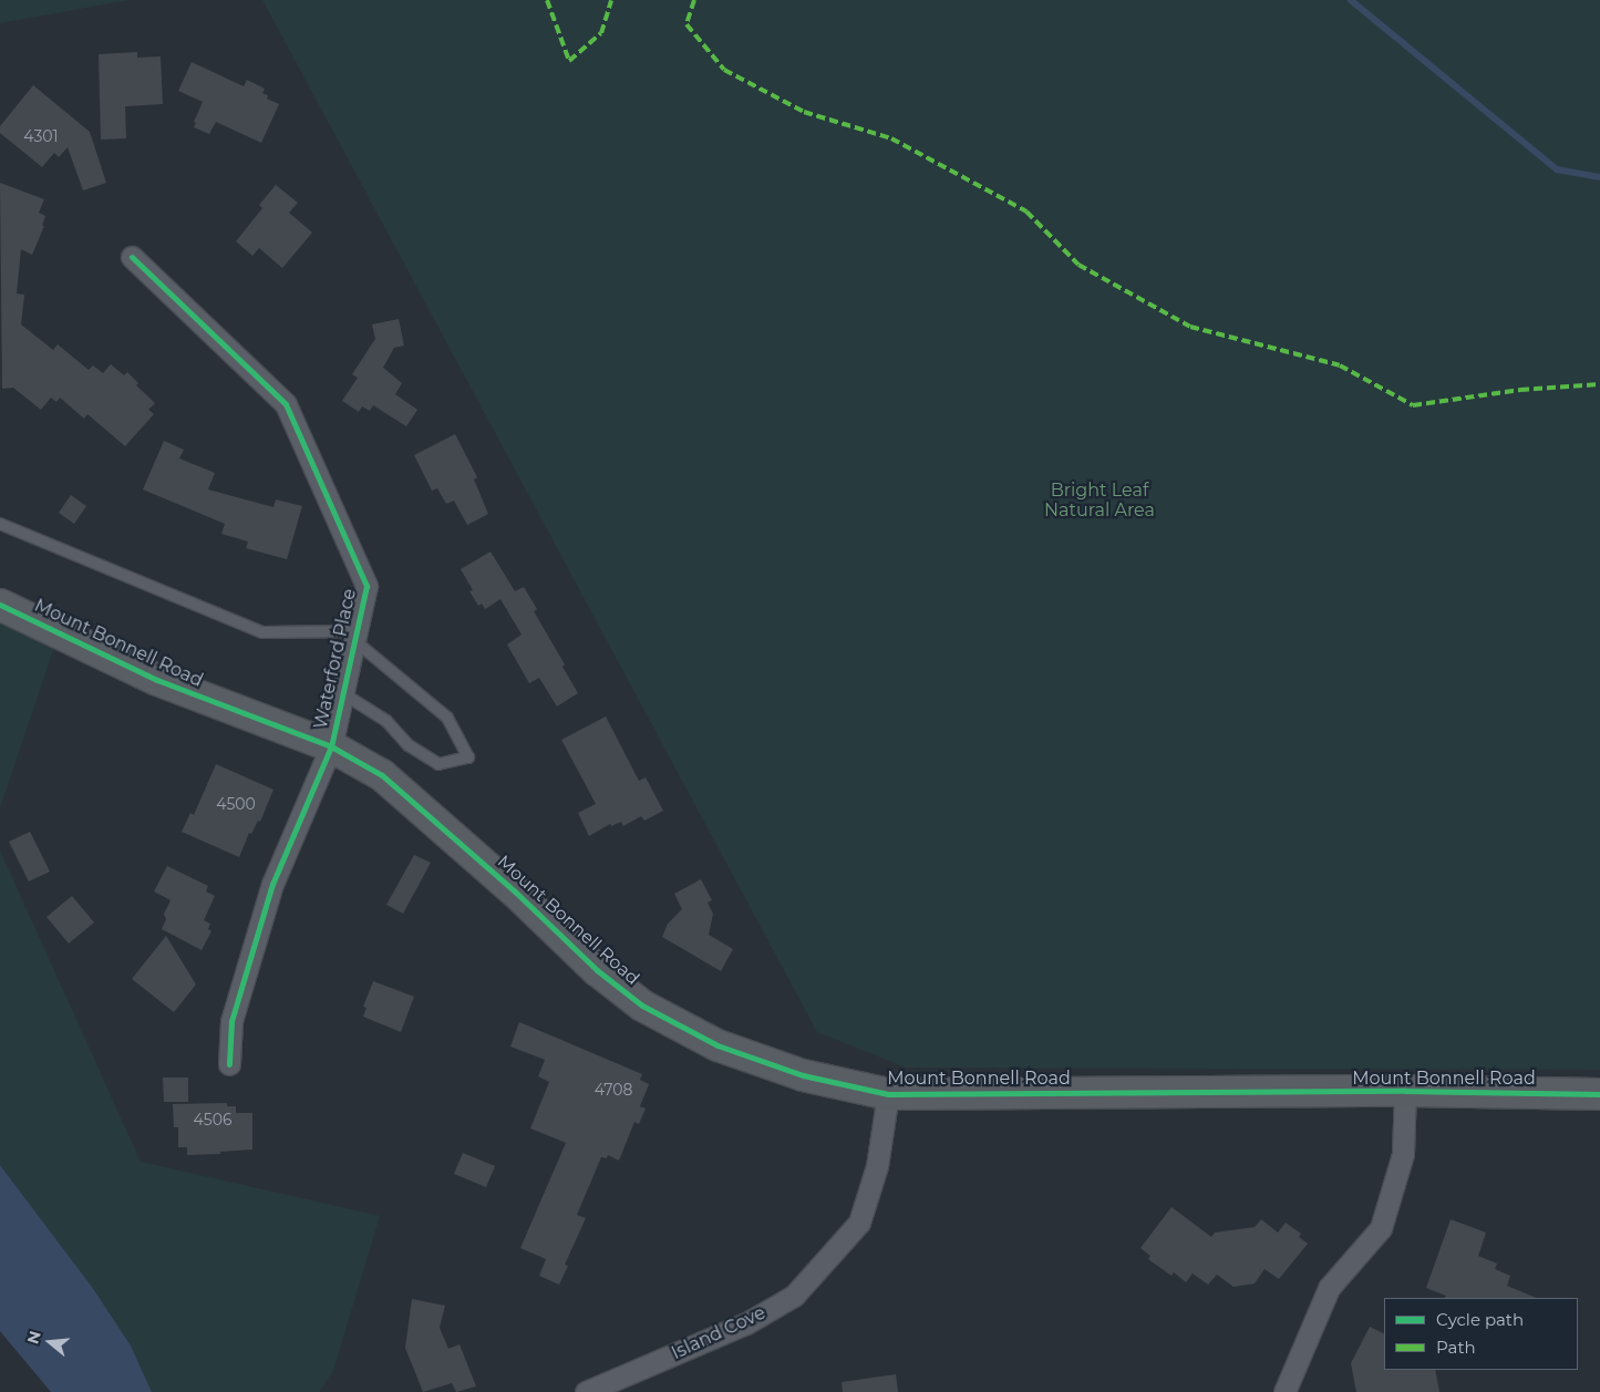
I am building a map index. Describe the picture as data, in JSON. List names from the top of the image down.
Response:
{
  "streets": {
    "street": ["Mount Bonnell Road", "Waterford Place", "Island Cove"]
  },
  "crossings": [
    ["Mount Bonnell Road", "Waterford Place"],
    ["Mount Bonnell Road", "Island Cove"]
  ],
  "parks": ["Bright Leaf Natural Area"],
  "house_numbers": [
    "4301",
    "4500",
    "4708",
    "4506"
  ],
  "legend": ["Cycle path", "Path"],
  "north": "left"
}
